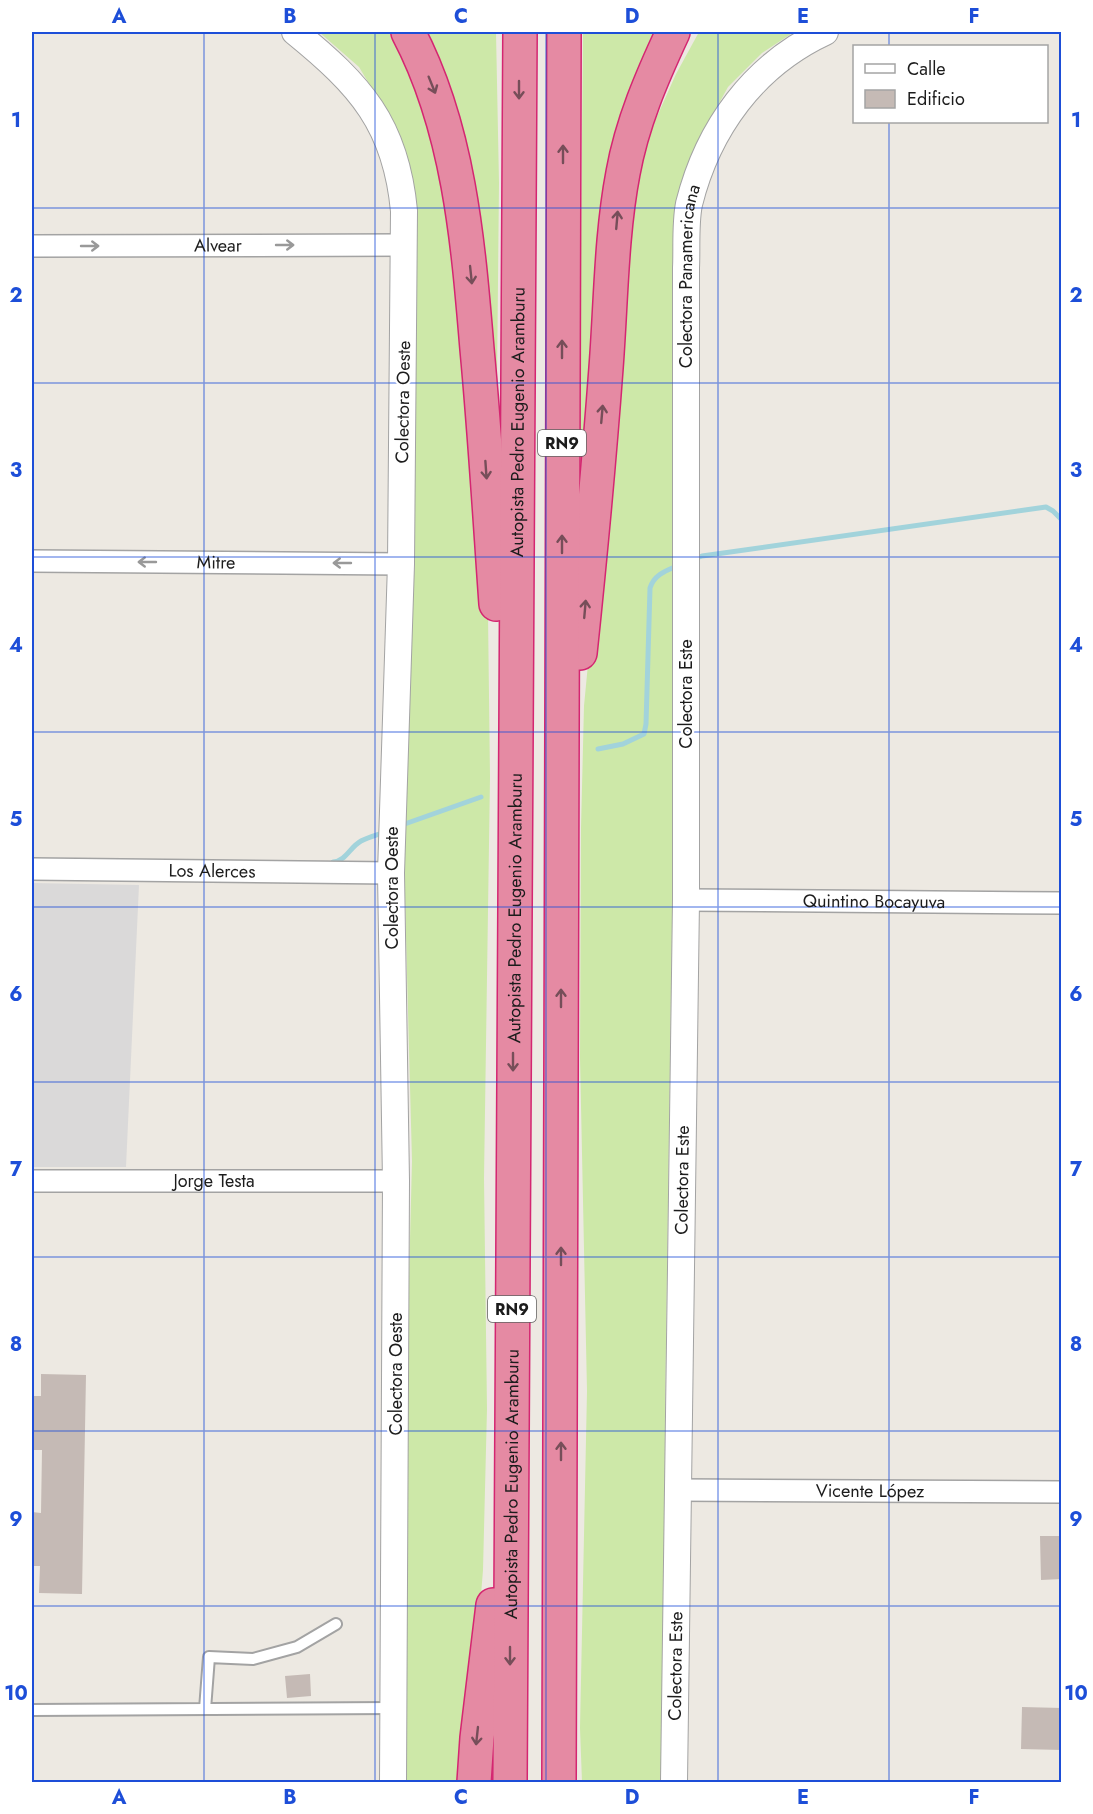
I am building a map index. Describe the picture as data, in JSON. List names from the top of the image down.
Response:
{
  "streets": {
    "highway": ["Autopista Pedro Eugenio Aramburu", "RN9"],
    "street": [
      "Alvear",
      "Colectora Panamericana",
      "Colectora Oeste",
      "Mitre",
      "Colectora Este",
      "Los Alerces",
      "Quintino Bocayuva",
      "Jorge Testa",
      "Vicente López"
    ]
  },
  "crossings": [
    ["Alvear", "Colectora Oeste"],
    ["Colectora Panamericana", "Colectora Este"],
    ["Colectora Oeste", "Mitre"],
    ["Colectora Oeste", "Los Alerces"],
    ["Colectora Oeste", "Jorge Testa"],
    ["Colectora Este", "Quintino Bocayuva"],
    ["Colectora Este", "Vicente López"]
  ],
  "one_way": ["Alvear", "Mitre"],
  "legend": ["Calle", "Edificio"],
  "grid": {
    "columns": [
      "A",
      "B",
      "C",
      "D",
      "E",
      "F"
    ],
    "rows": [
      "1",
      "2",
      "3",
      "4",
      "5",
      "6",
      "7",
      "8",
      "9",
      "10"
    ]
  }
}
